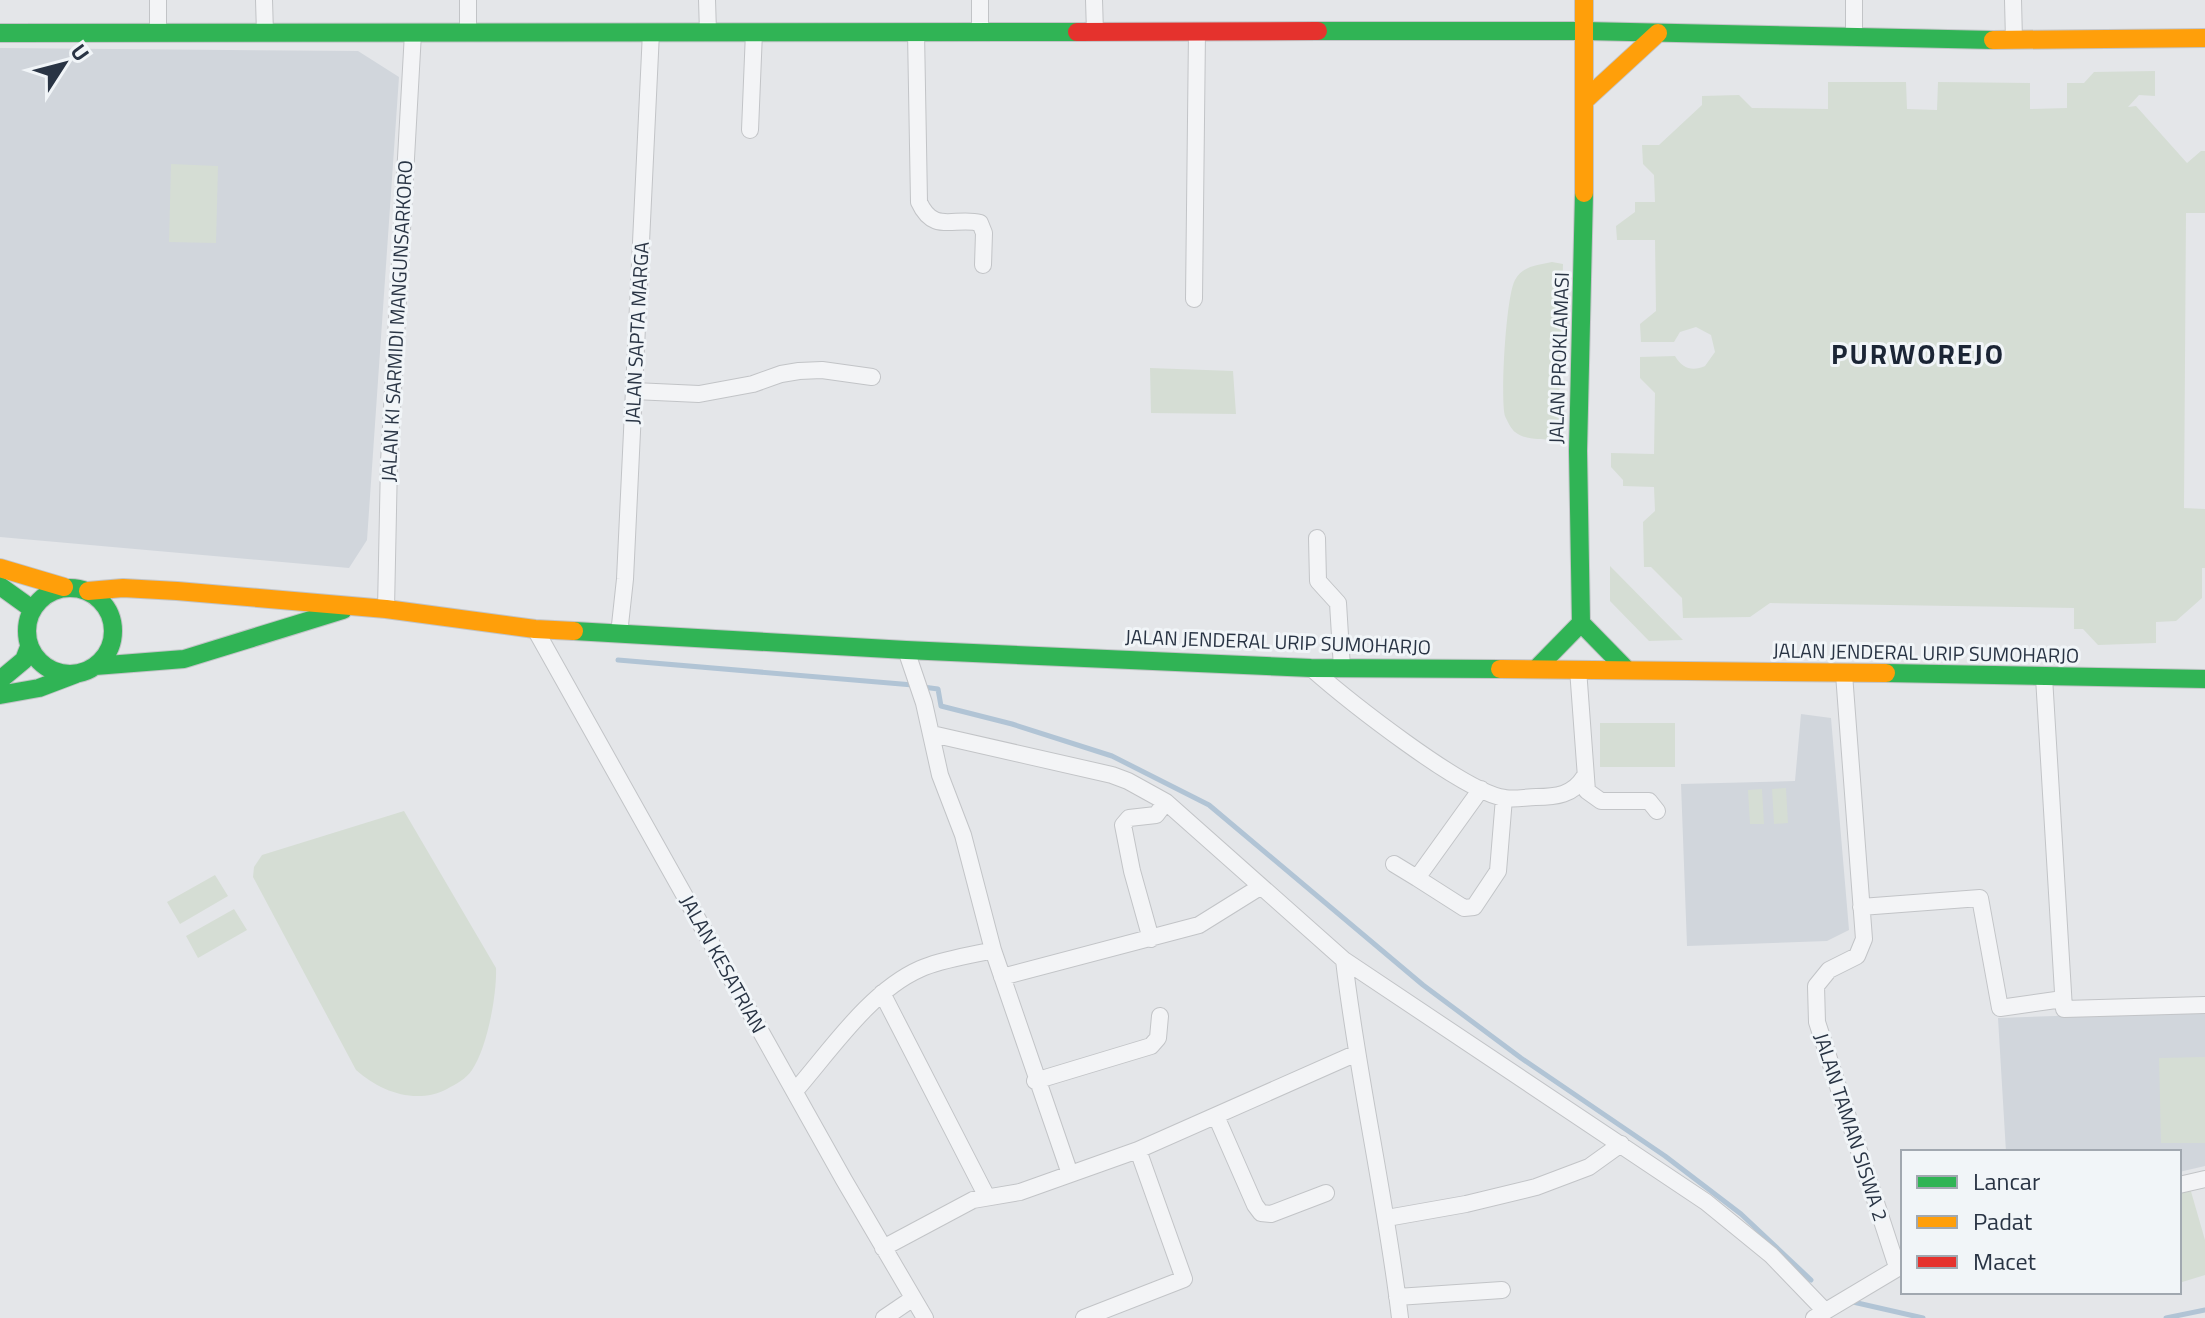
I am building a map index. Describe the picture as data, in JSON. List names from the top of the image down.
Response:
{
  "streets": {
    "main road": ["JALAN PROKLAMASI", "JALAN JENDERAL URIP SUMOHARJO"],
    "street": [
      "JALAN KI SARMIDI MANGUNSARKORO",
      "JALAN SAPTA MARGA",
      "JALAN KESATRIAN",
      "JALAN TAMAN SISWA 2"
    ]
  },
  "crossings": [
    ["JALAN KI SARMIDI MANGUNSARKORO", "JALAN JENDERAL URIP SUMOHARJO"],
    ["JALAN SAPTA MARGA", "JALAN JENDERAL URIP SUMOHARJO"],
    ["JALAN JENDERAL URIP SUMOHARJO", "JALAN KESATRIAN"],
    ["JALAN JENDERAL URIP SUMOHARJO", "JALAN TAMAN SISWA 2"]
  ],
  "districts": ["PURWOREJO"],
  "legend": ["Lancar", "Padat", "Macet"],
  "north": "top right"
}
